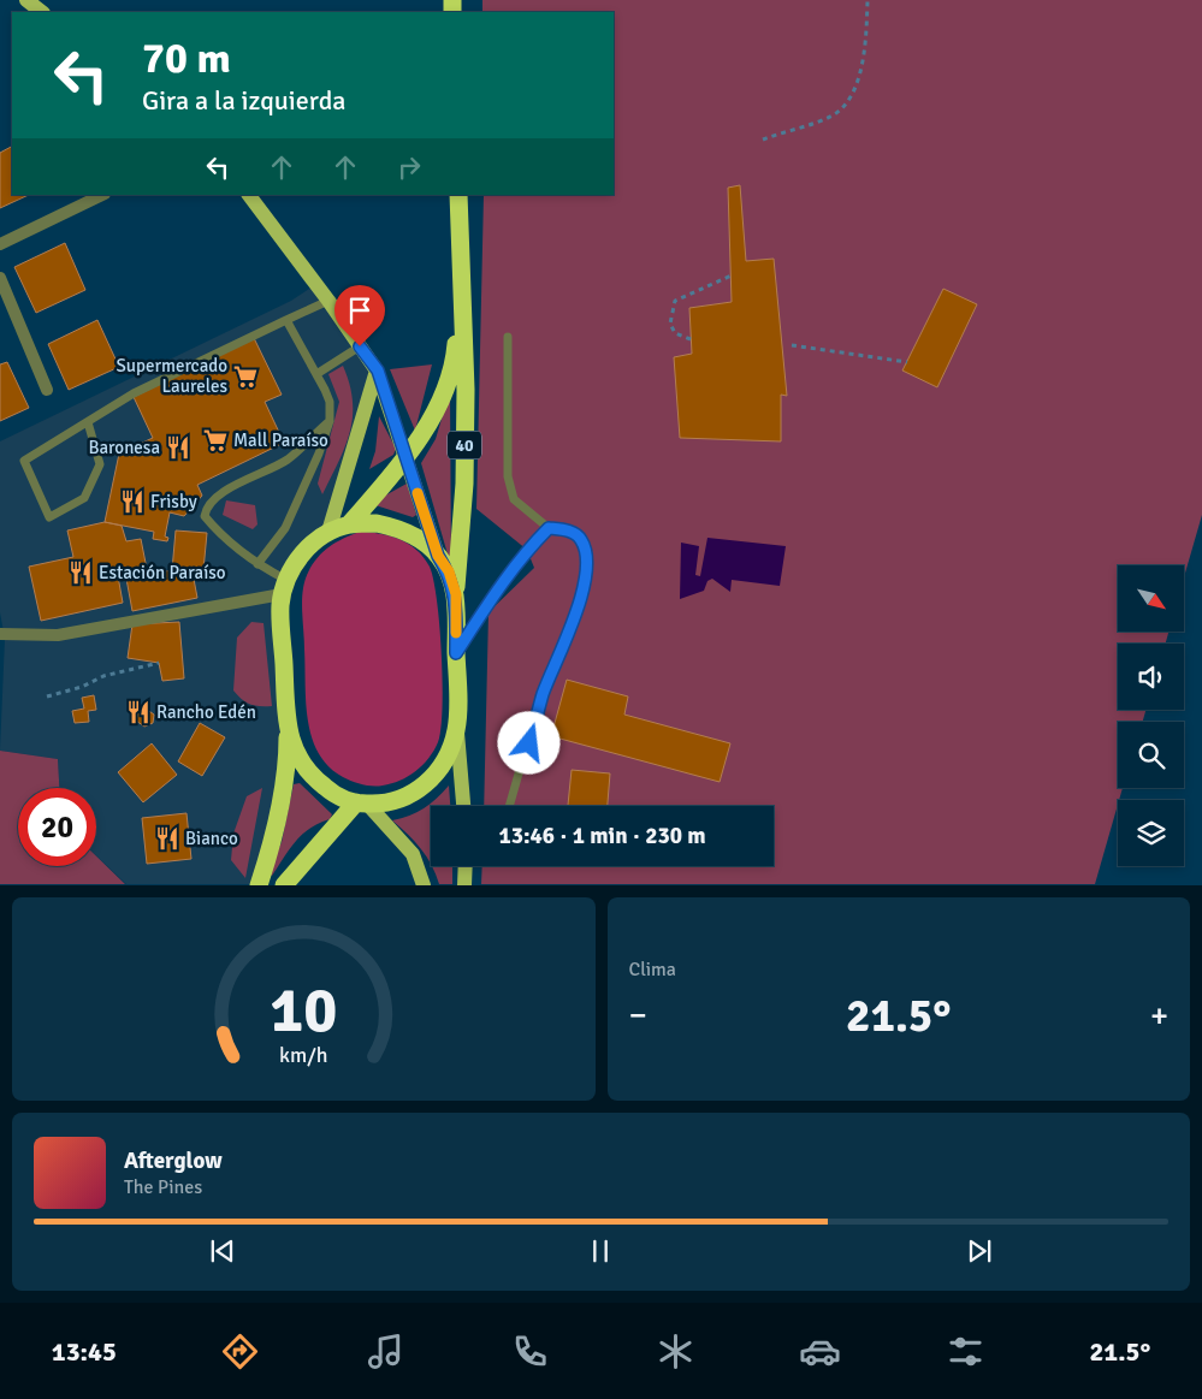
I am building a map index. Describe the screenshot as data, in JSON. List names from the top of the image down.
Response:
{
  "streets": {
    "highway": ["40"]
  },
  "places": {
    "supermarket": ["Supermercado Laureles", "Mall Paraíso"],
    "restaurant": [
      "Baronesa",
      "Frisby",
      "Estación Paraíso",
      "Rancho Edén",
      "Bianco"
    ]
  },
  "north": "bottom right",
  "page": {
    "turn": ["70 m", "Gira a la izquierda"],
    "limit": "20",
    "trip": "13:46 · 1 min · 230 m",
    "tile": "Clima",
    "heat": ["−", "21.5°", "+"],
    "song": ["Afterglow", "The Pines"],
    "tabs": ["13:45", "21.5°"],
    "gauge": ["10", "km/h"]
  }
}
